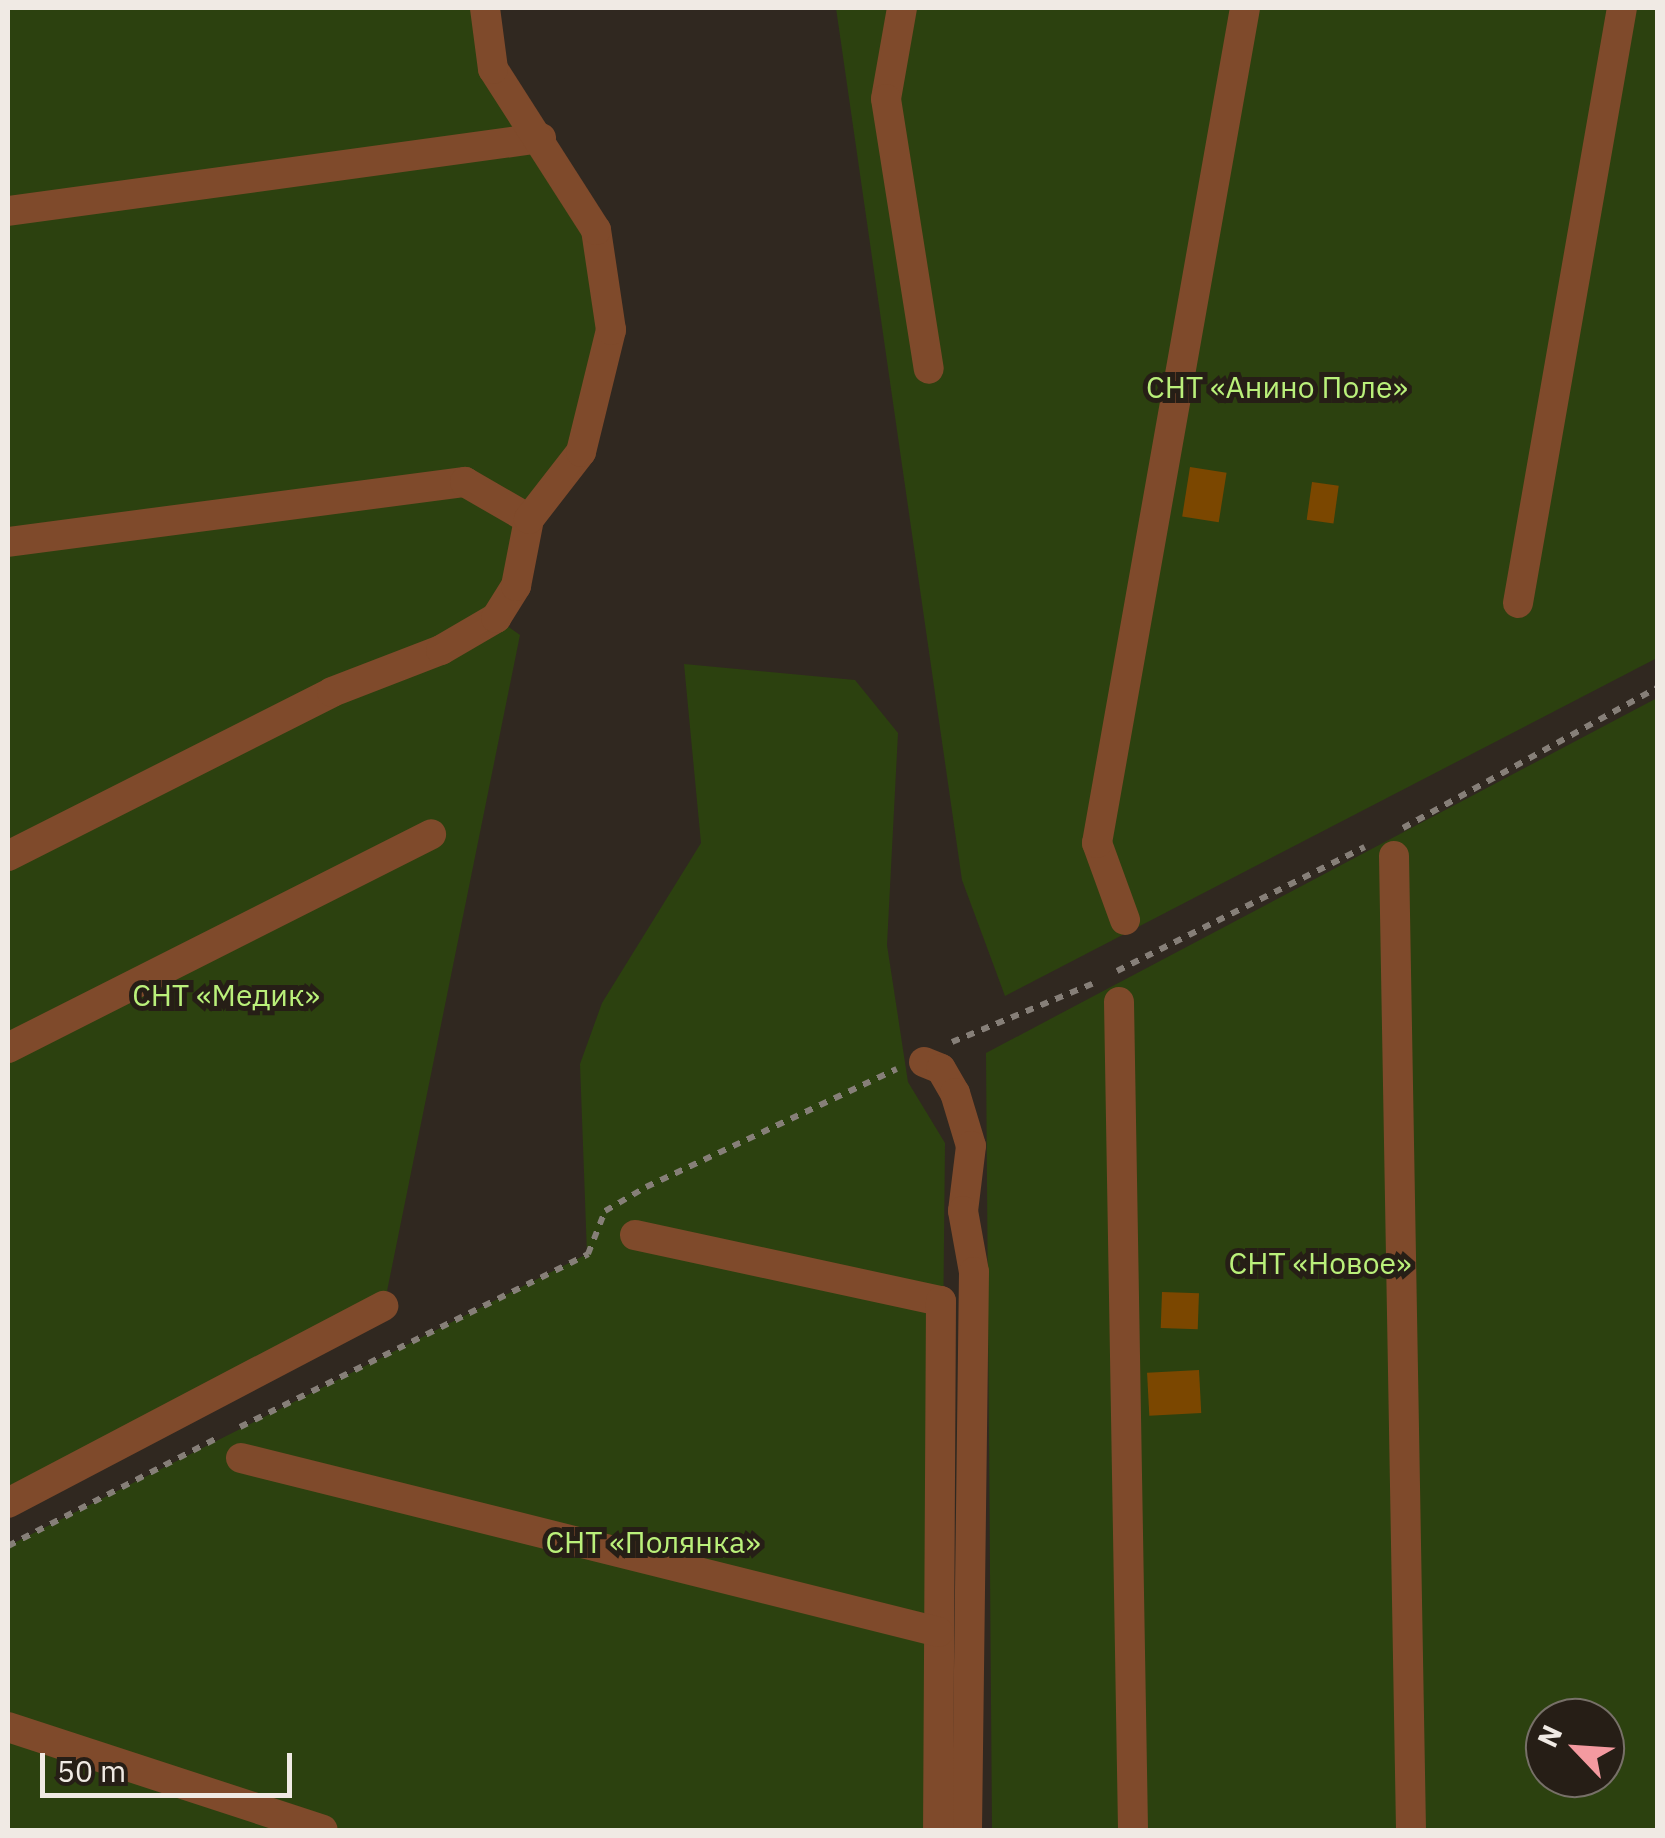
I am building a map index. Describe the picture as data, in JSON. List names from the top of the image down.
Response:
{
  "parks": [
    "СНТ «Анино Поле»",
    "СНТ «Медик»",
    "СНТ «Новое»",
    "СНТ «Полянка»"
  ],
  "scale_bar": "50 m",
  "north": "top left"
}
